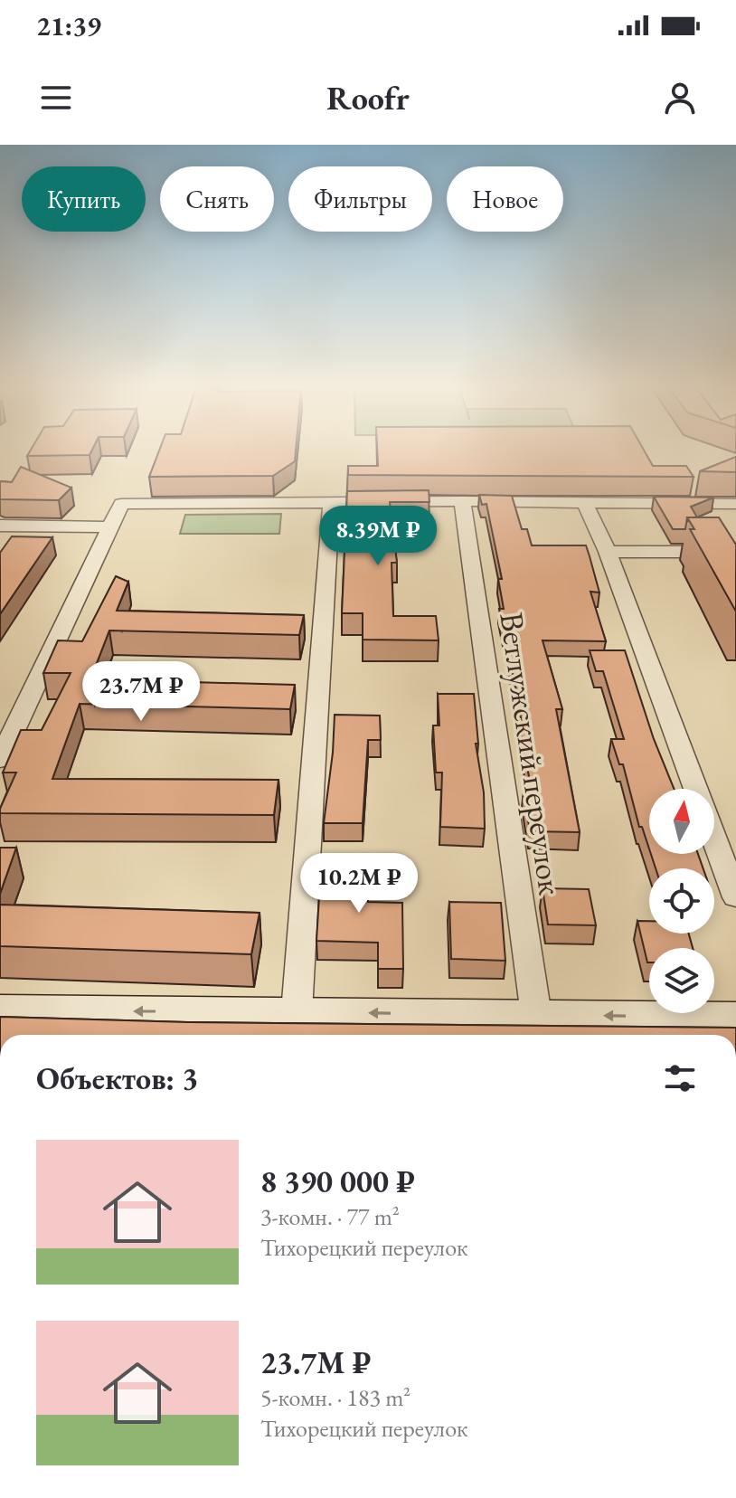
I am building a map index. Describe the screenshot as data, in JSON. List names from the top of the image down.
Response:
{
  "streets": {
    "street": ["Ветлужский переулок"]
  },
  "north": "top",
  "page": {
    "status": "21:39",
    "header": "Roofr",
    "chip": [
      "Купить",
      "Снять",
      "Фильтры",
      "Новое"
    ],
    "price": ["8.39M ₽", "23.7M ₽", "10.2M ₽"],
    "heading": "Объектов: 3",
    "list": [
      {
        "name": "8 390 000 ₽",
        "note": "3-комн. · 77 m² · Тихорецкий переулок"
      },
      {
        "name": "23.7M ₽",
        "note": "5-комн. · 183 m² · Тихорецкий переулок"
      }
    ]
  }
}
